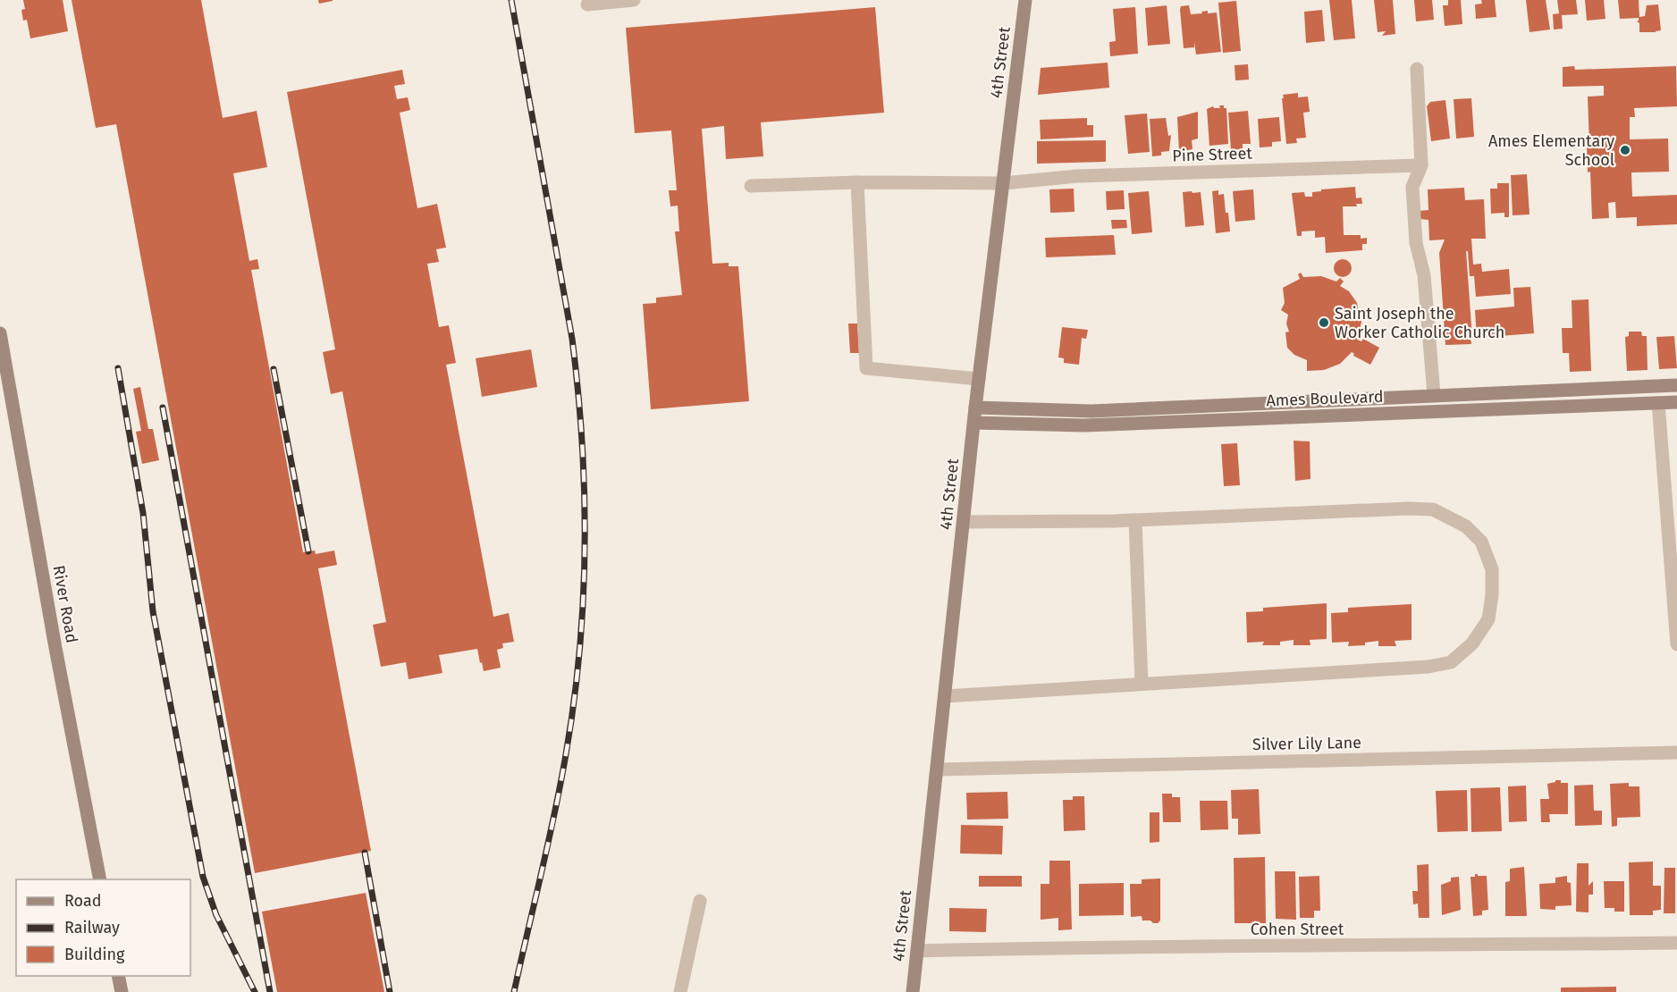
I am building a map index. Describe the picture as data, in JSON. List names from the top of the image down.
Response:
{
  "streets": {
    "main road": ["4th Street", "Ames Boulevard", "River Road"],
    "street": ["Pine Street", "Silver Lily Lane", "Cohen Street"]
  },
  "crossings": [
    ["4th Street", "Pine Street"],
    ["4th Street", "Ames Boulevard"],
    ["4th Street", "Silver Lily Lane"],
    ["4th Street", "Cohen Street"]
  ],
  "places": ["Ames Elementary School", "Saint Joseph the Worker Catholic Church"],
  "legend": ["Road", "Railway", "Building"]
}
